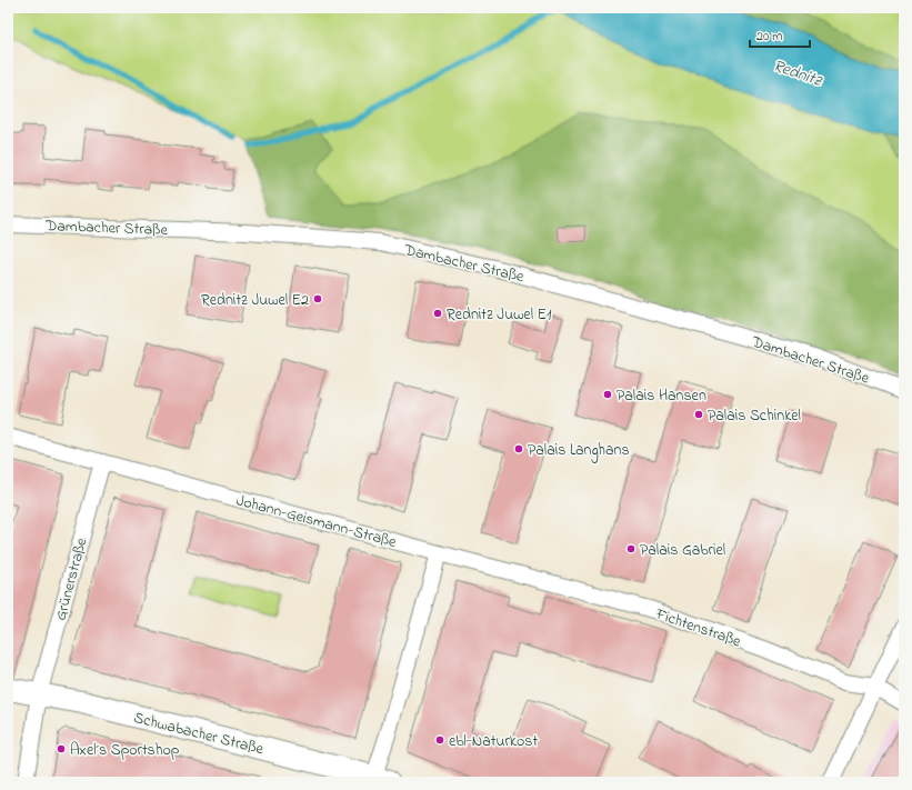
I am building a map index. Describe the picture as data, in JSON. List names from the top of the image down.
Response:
{
  "streets": {
    "main road": ["Schwabacher Straße"],
    "street": [
      "Dambacher Straße",
      "Johann-Geismann-Straße",
      "Grünerstraße",
      "Fichtenstraße"
    ]
  },
  "crossings": [
    ["Johann-Geismann-Straße", "Grünerstraße"],
    ["Johann-Geismann-Straße", "Fichtenstraße"],
    ["Grünerstraße", "Schwabacher Straße"]
  ],
  "water": ["Rednitz"],
  "places": [
    "Rednitz Juwel E2",
    "Rednitz Juwel E1",
    "Palais Hansen",
    "Palais Schinkel",
    "Palais Langhans",
    "Palais Gabriel",
    "ebl-Naturkost",
    "Axel´s Sportshop"
  ],
  "scale_bar": "20 m"
}
